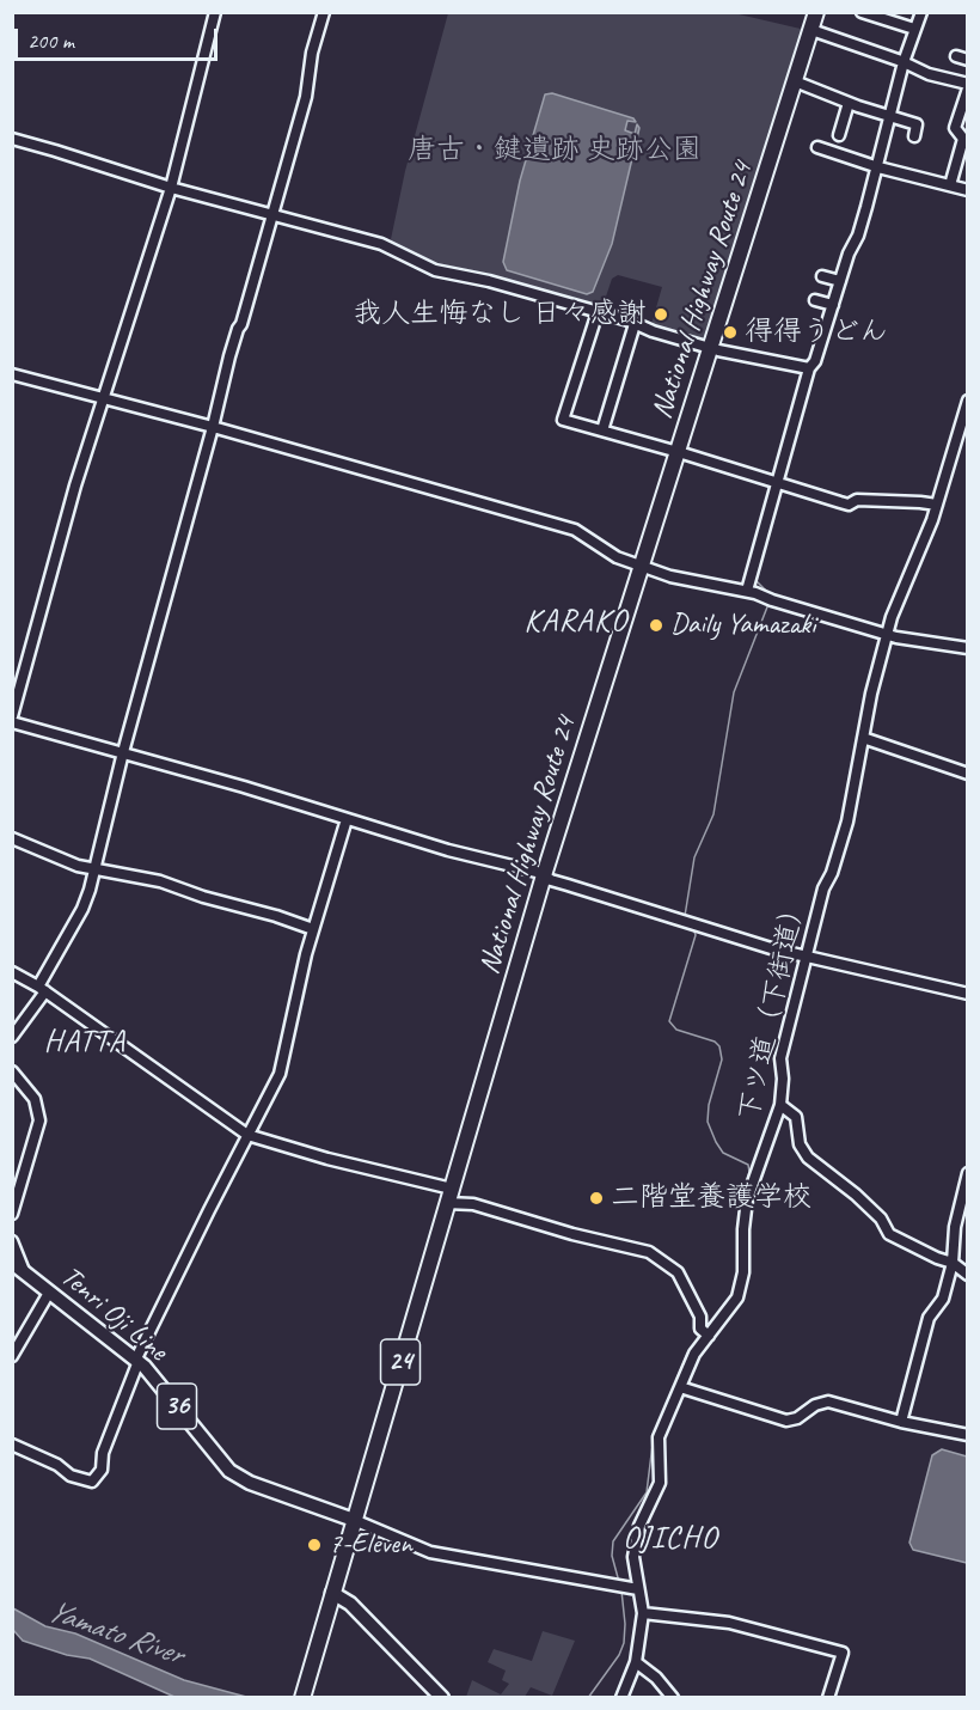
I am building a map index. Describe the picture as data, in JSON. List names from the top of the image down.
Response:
{
  "streets": {
    "highway": ["National Highway Route 24", "24"],
    "main road": ["Tenri Oji Line", "36"],
    "street": ["下ツ道（下街道）"]
  },
  "crossings": [
    ["National Highway Route 24", "Tenri Oji Line"]
  ],
  "districts": ["KARAKO", "HATTA", "OJICHO"],
  "water": ["Yamato River"],
  "parks": ["唐古・鍵遺跡 史跡公園"],
  "places": [
    "我人生悔なし 日々感謝",
    "得得うどん",
    "Daily Yamazaki",
    "二階堂養護学校",
    "7-Eleven"
  ],
  "scale_bar": "200 m"
}
